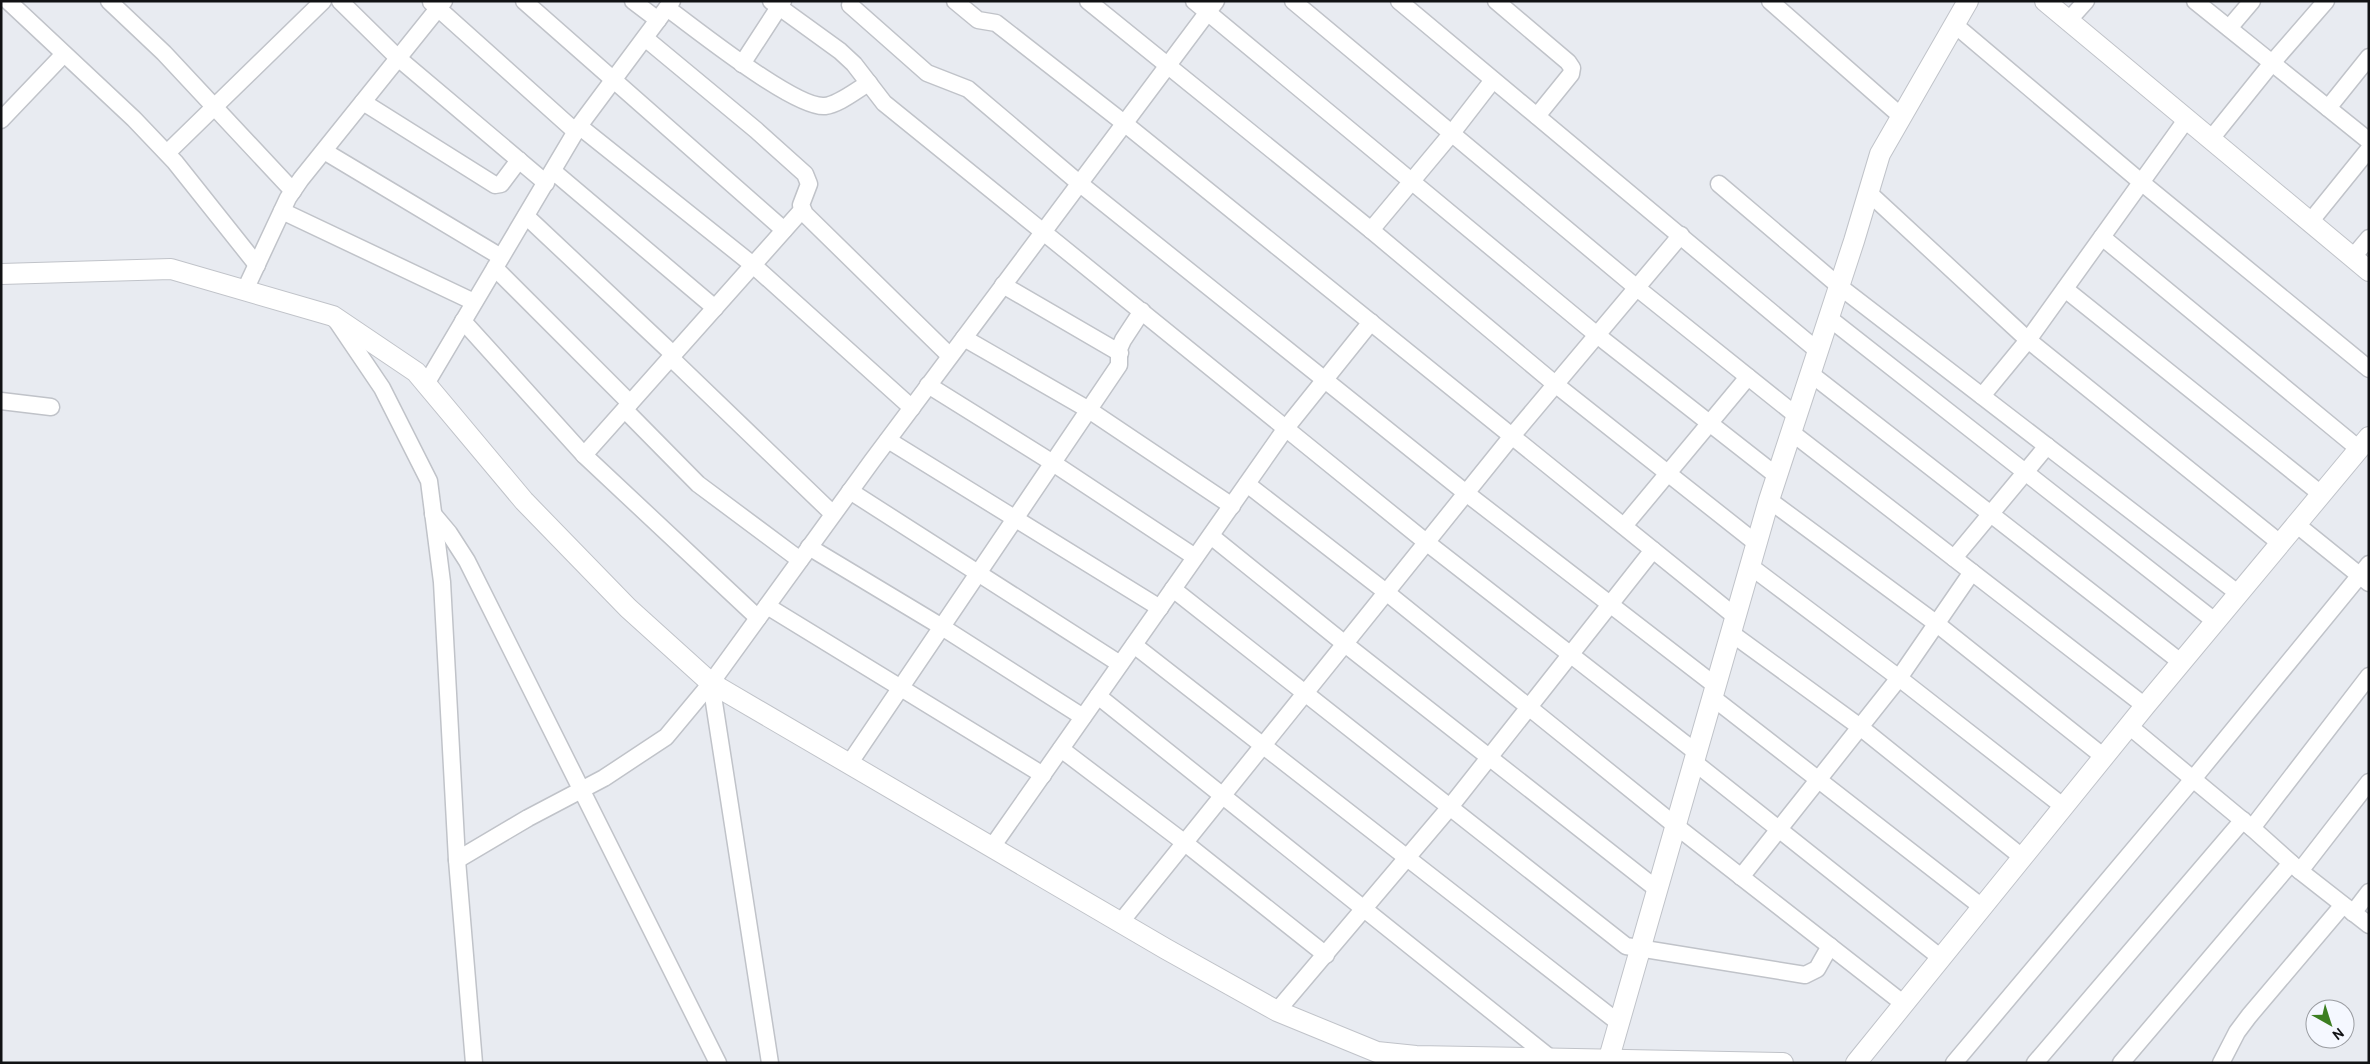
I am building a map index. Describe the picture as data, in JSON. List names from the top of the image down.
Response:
{
  "north": "bottom right"
}
